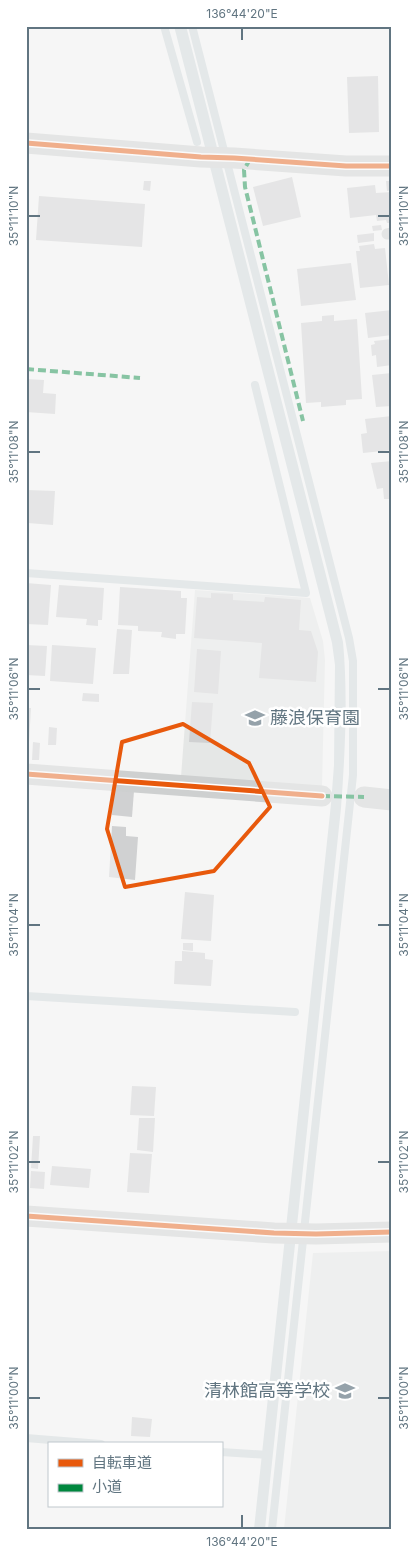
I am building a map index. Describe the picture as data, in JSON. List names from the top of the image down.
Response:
{
  "places": {
    "school or university": ["藤浪保育園", "清林館高等学校"]
  },
  "legend": ["自転車道", "小道"],
  "coordinates": [
    "136°44'20\"E",
    "35°11'10\"N",
    "35°11'08\"N",
    "35°11'06\"N",
    "35°11'04\"N",
    "35°11'02\"N",
    "35°11'00\"N"
  ]
}
